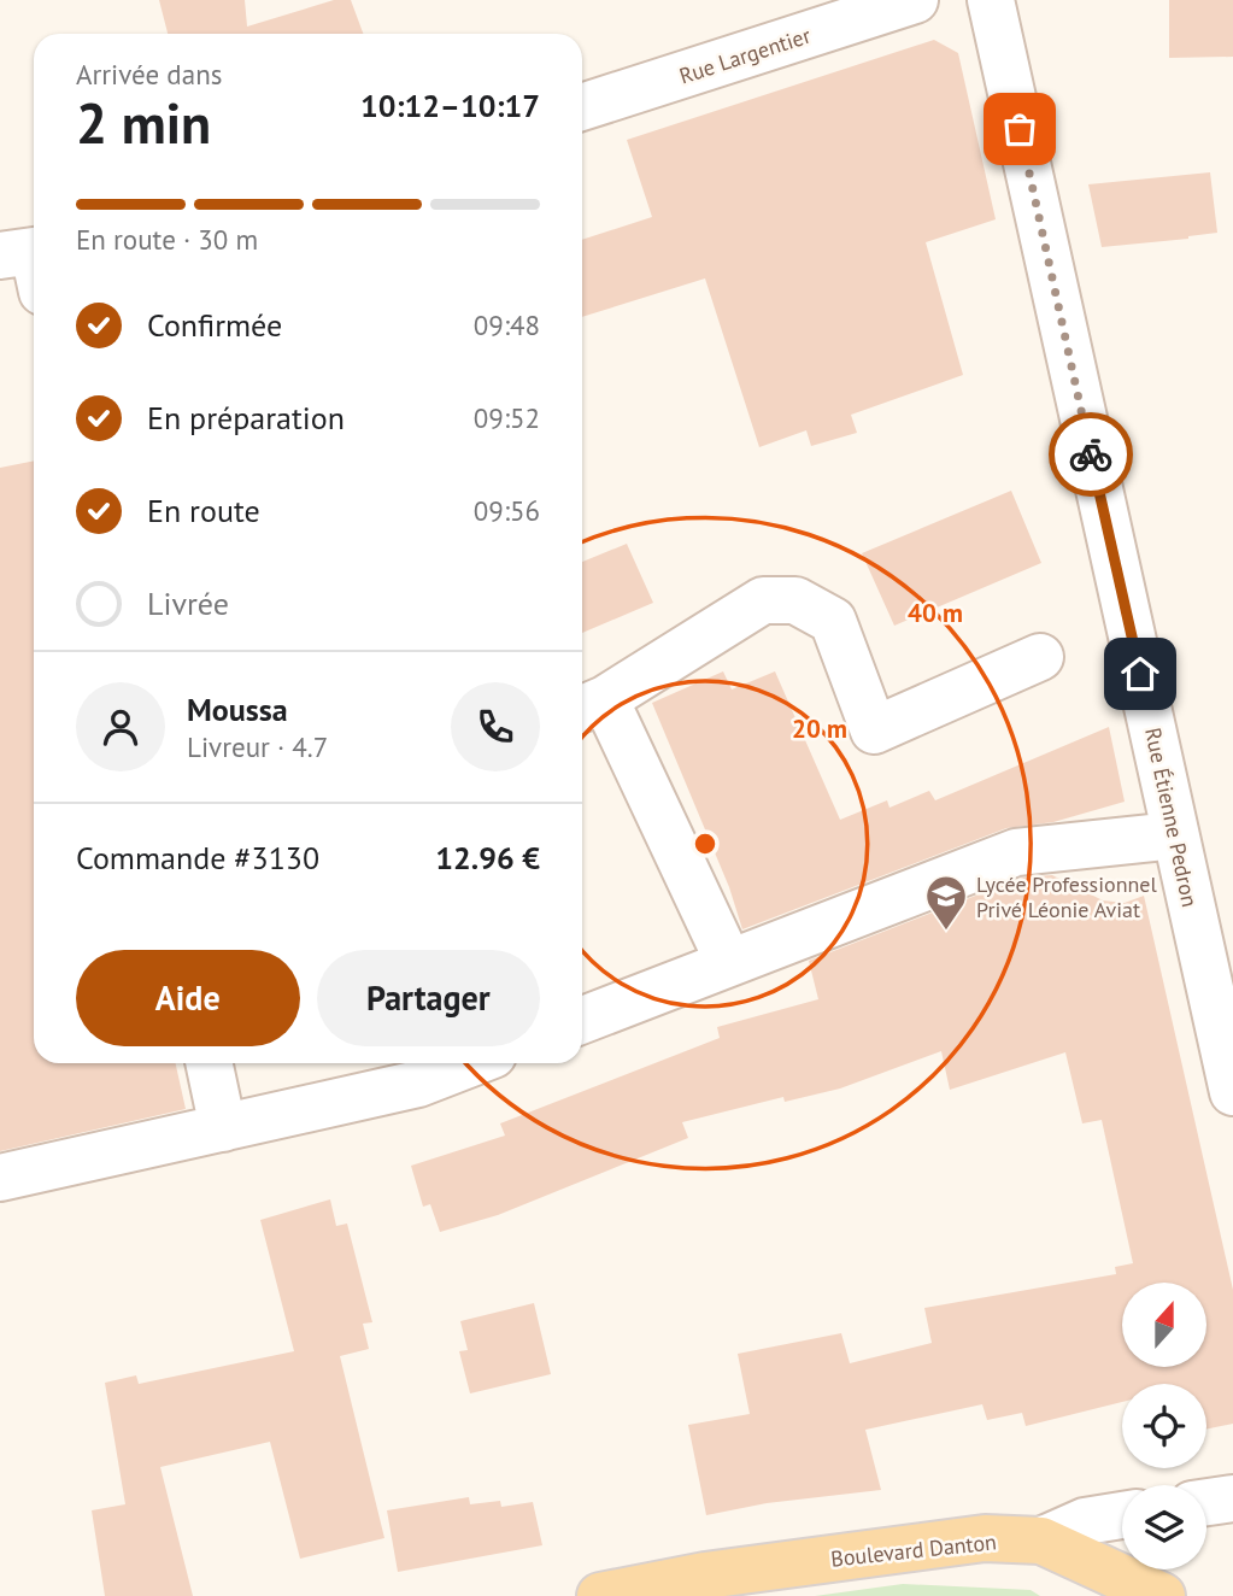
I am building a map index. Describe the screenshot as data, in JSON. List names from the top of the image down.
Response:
{
  "streets": {
    "main road": ["Boulevard Danton"],
    "street": ["Rue Largentier", "Rue Étienne Pedron"]
  },
  "places": {
    "school or university": ["Lycée Professionnel Privé Léonie Aviat"]
  },
  "north": "top",
  "page": {
    "heading": ["2 min", "Arrivée dans", "10:12–10:17"],
    "panel": [
      "Moussa",
      "Livreur · 4.7",
      "Commande #3130",
      "12.96 €"
    ],
    "bar": "En route · 30 m",
    "list": [
      ["Confirmée", "09:48"],
      ["En préparation", "09:52"],
      ["En route", "09:56"],
      "Livrée"
    ],
    "buttons": ["Aide", "Partager"]
  },
  "rings": ["40 m", "20 m"]
}
